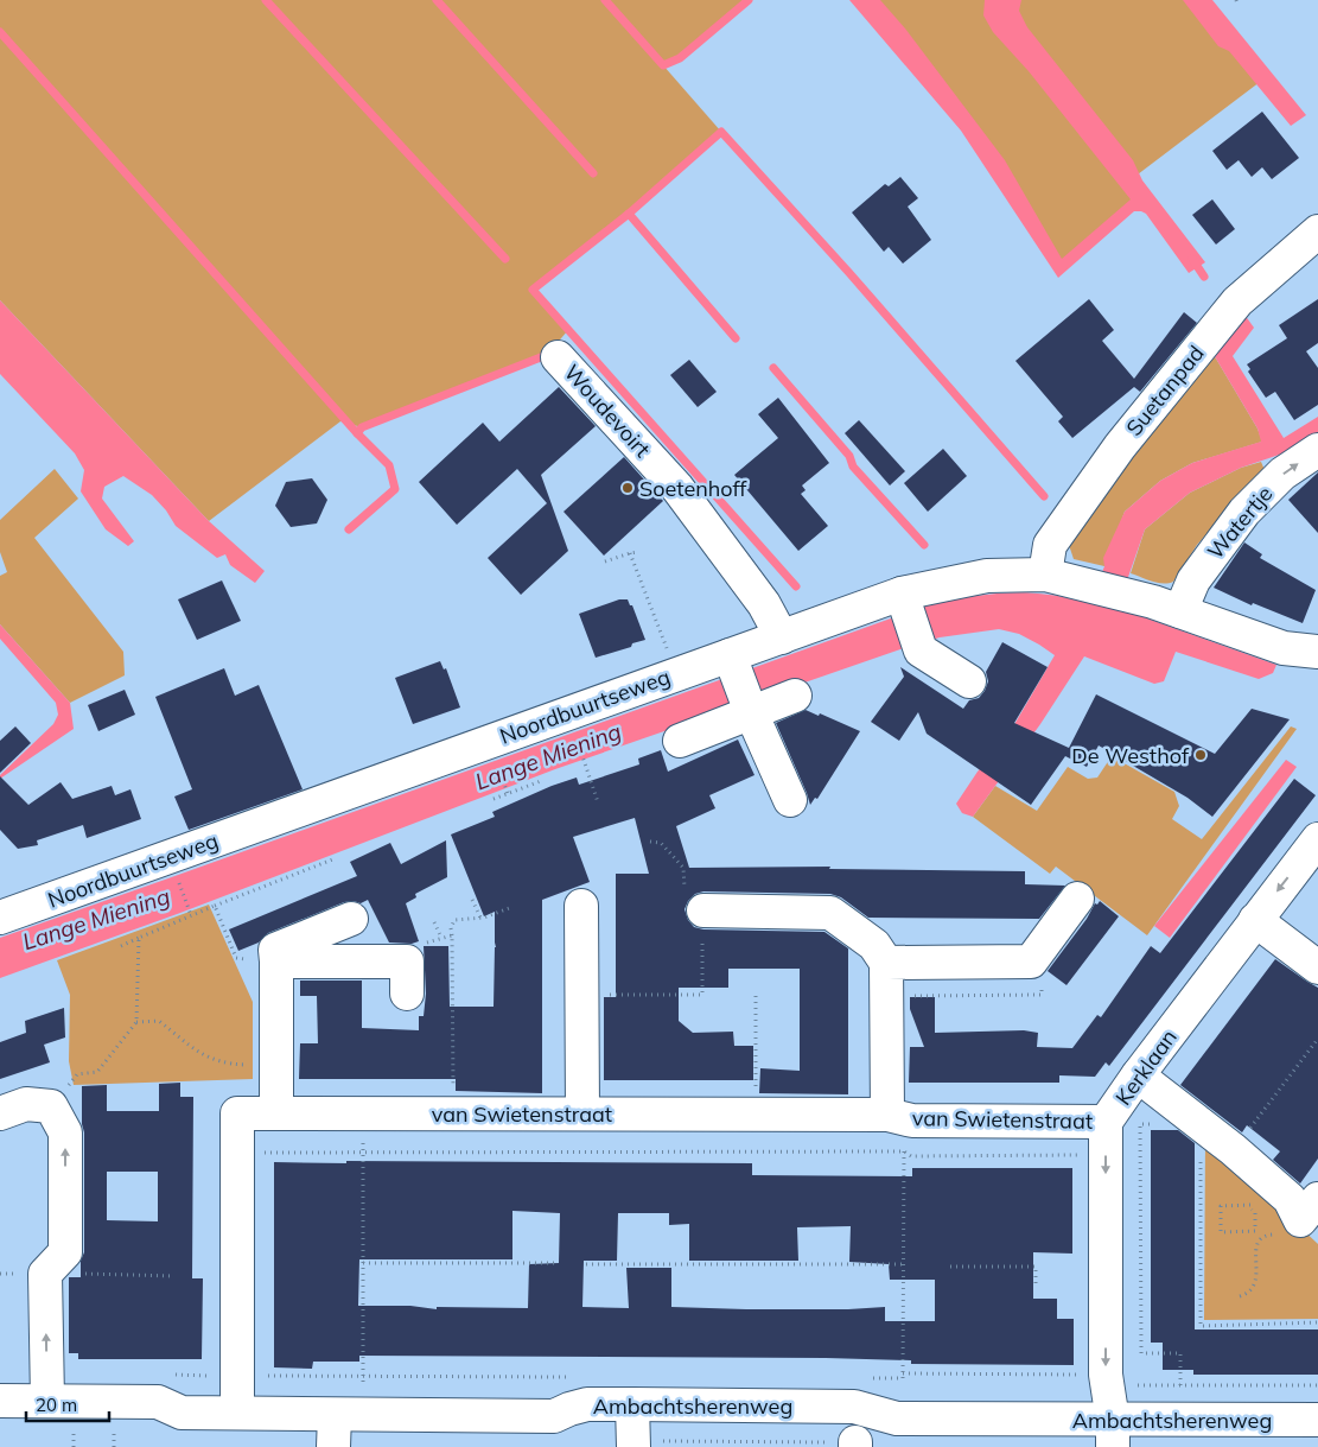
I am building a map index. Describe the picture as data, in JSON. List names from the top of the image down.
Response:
{
  "streets": {
    "street": [
      "Suetanpad",
      "Woudevoirt",
      "Watertje",
      "Noordbuurtseweg",
      "Kerklaan",
      "van Swietenstraat",
      "Ambachtsherenweg"
    ]
  },
  "crossings": [
    ["Suetanpad", "Noordbuurtseweg"],
    ["Woudevoirt", "Noordbuurtseweg"],
    ["Watertje", "Noordbuurtseweg"],
    ["Kerklaan", "van Swietenstraat"],
    ["Kerklaan", "Ambachtsherenweg"],
    ["van Swietenstraat", "Ambachtsherenweg"]
  ],
  "one_way": ["Watertje", "Kerklaan"],
  "water": ["Lange Miening"],
  "places": ["Soetenhoff", "De Westhof"],
  "scale_bar": "20 m"
}
